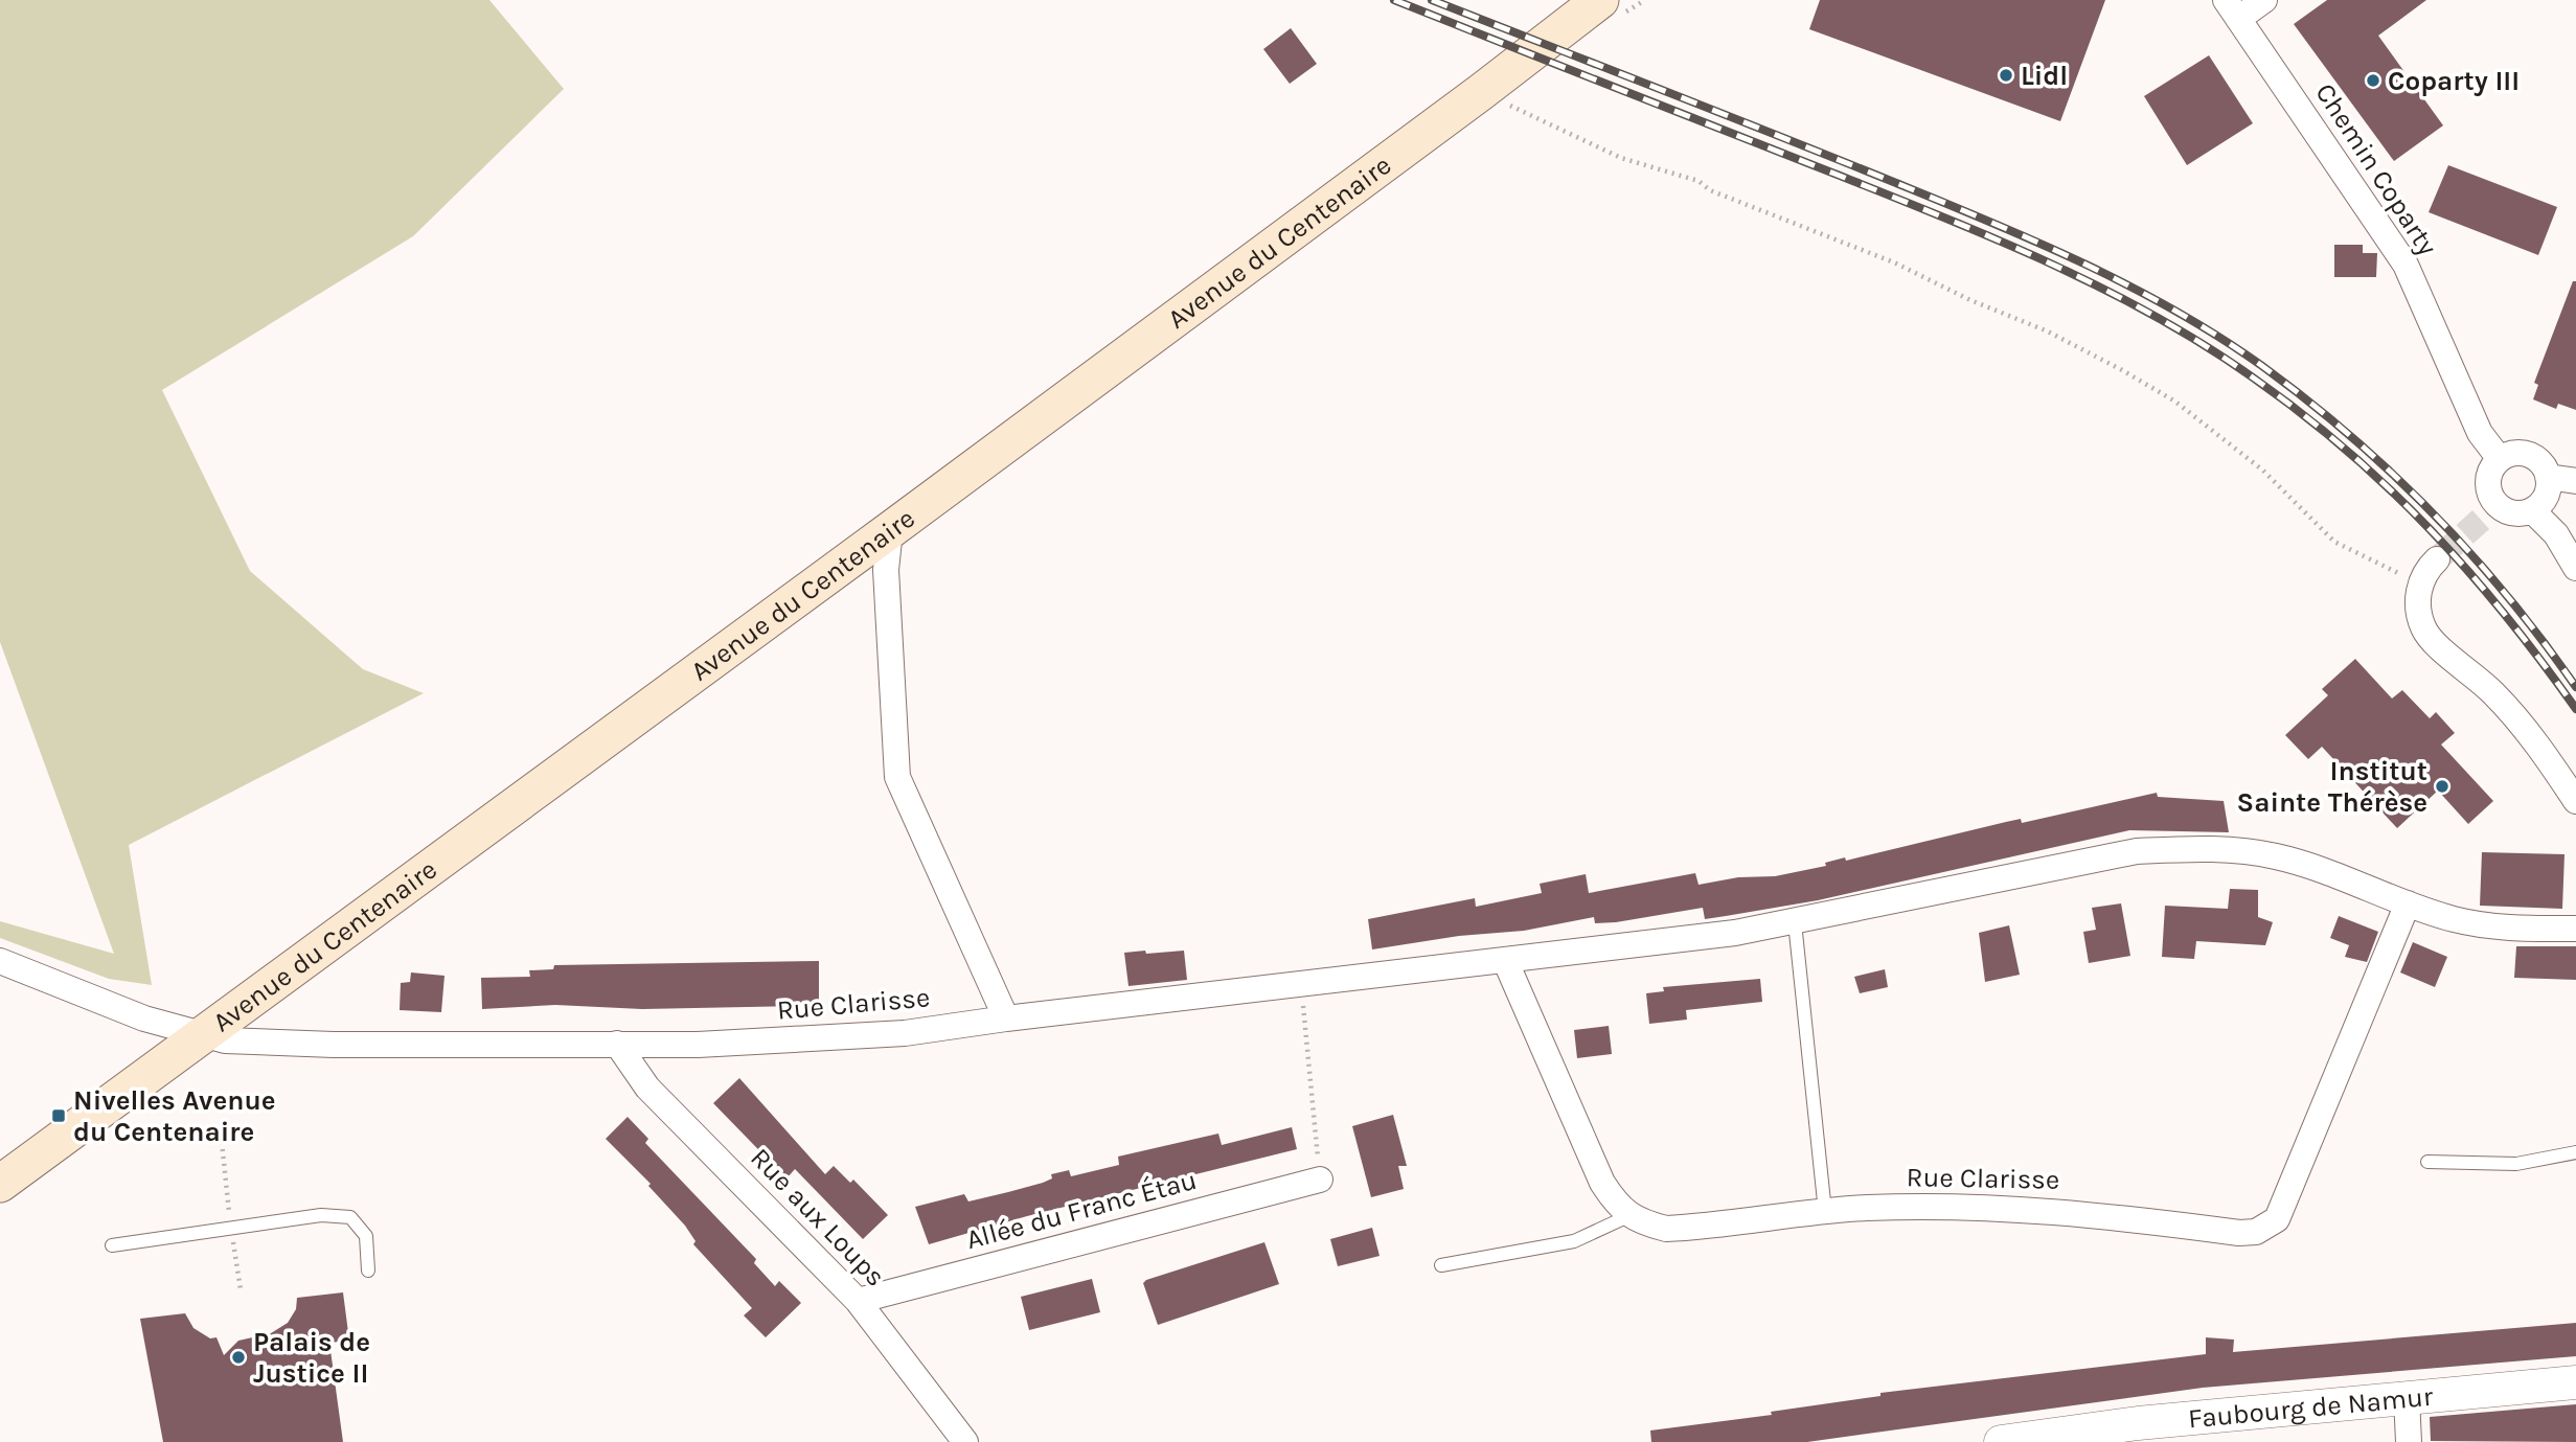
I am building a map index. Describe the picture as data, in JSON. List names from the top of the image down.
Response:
{
  "streets": {
    "main road": ["Avenue du Centenaire"],
    "street": [
      "Chemin Coparty",
      "Rue Clarisse",
      "Allée du Franc Étau",
      "Rue aux Loups",
      "Faubourg de Namur"
    ]
  },
  "crossings": [
    ["Avenue du Centenaire", "Rue Clarisse"],
    ["Rue Clarisse", "Rue aux Loups"],
    ["Allée du Franc Étau", "Rue aux Loups"]
  ],
  "places": {
    "other": [
      "Lidl",
      "Coparty III",
      "Institut Sainte Thérèse",
      "Palais de Justice II"
    ],
    "transit": ["Nivelles Avenue du Centenaire"]
  }
}
